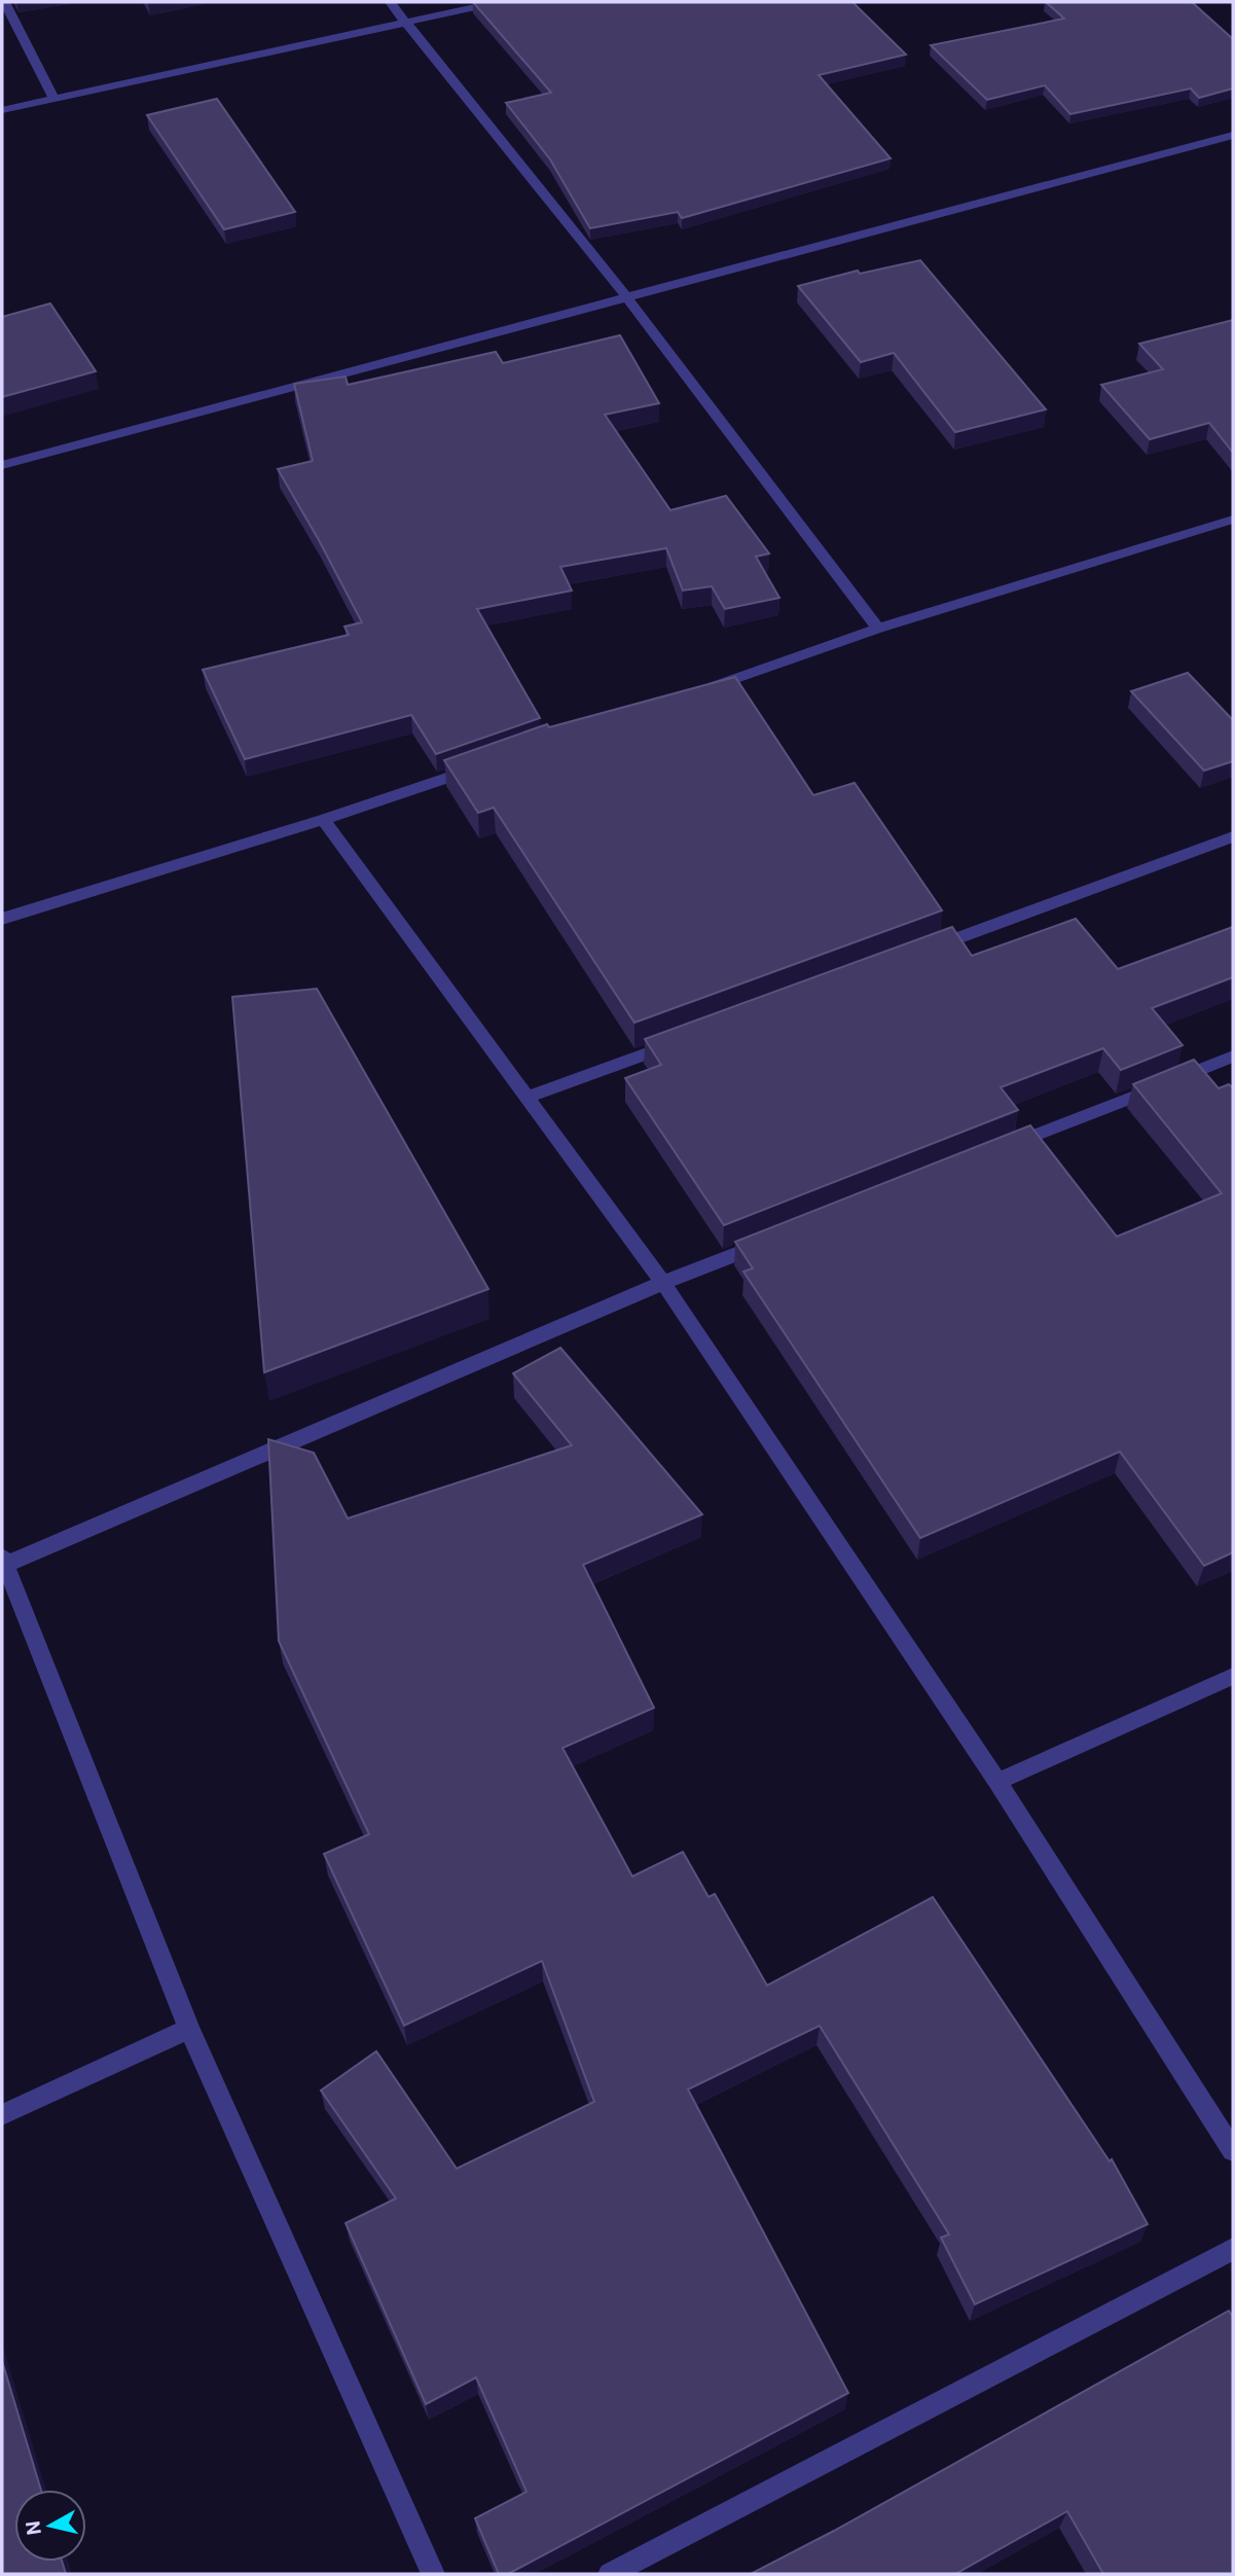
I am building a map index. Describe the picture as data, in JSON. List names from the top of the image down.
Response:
{
  "north": "left"
}
